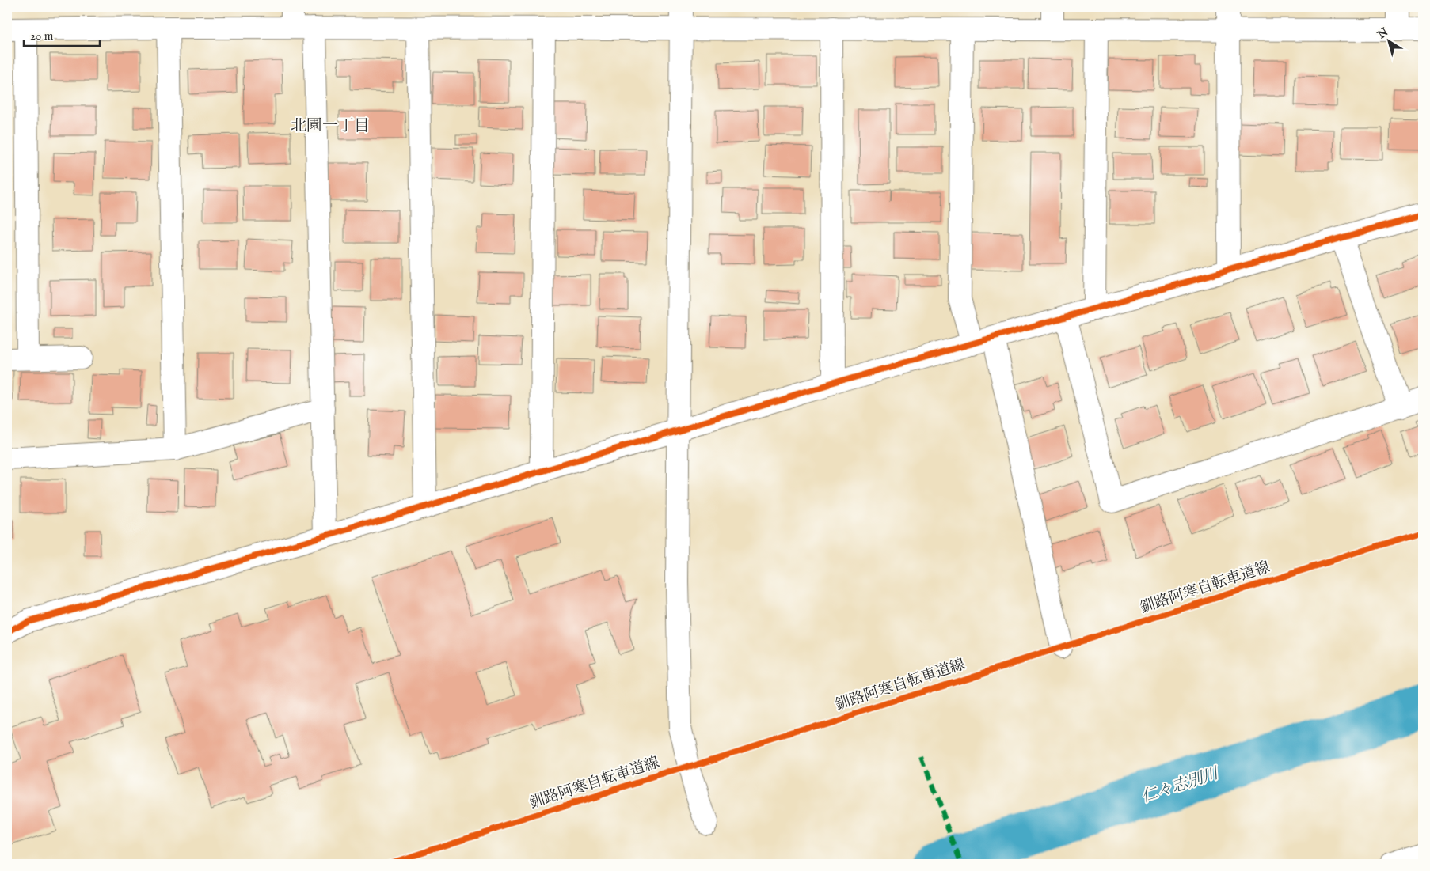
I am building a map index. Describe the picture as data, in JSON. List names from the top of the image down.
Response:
{
  "streets": {
    "cycle path": ["釧路阿寒自転車道線"]
  },
  "districts": ["北園一丁目"],
  "water": ["仁々志別川"],
  "scale_bar": "20 m",
  "north": "top left"
}
